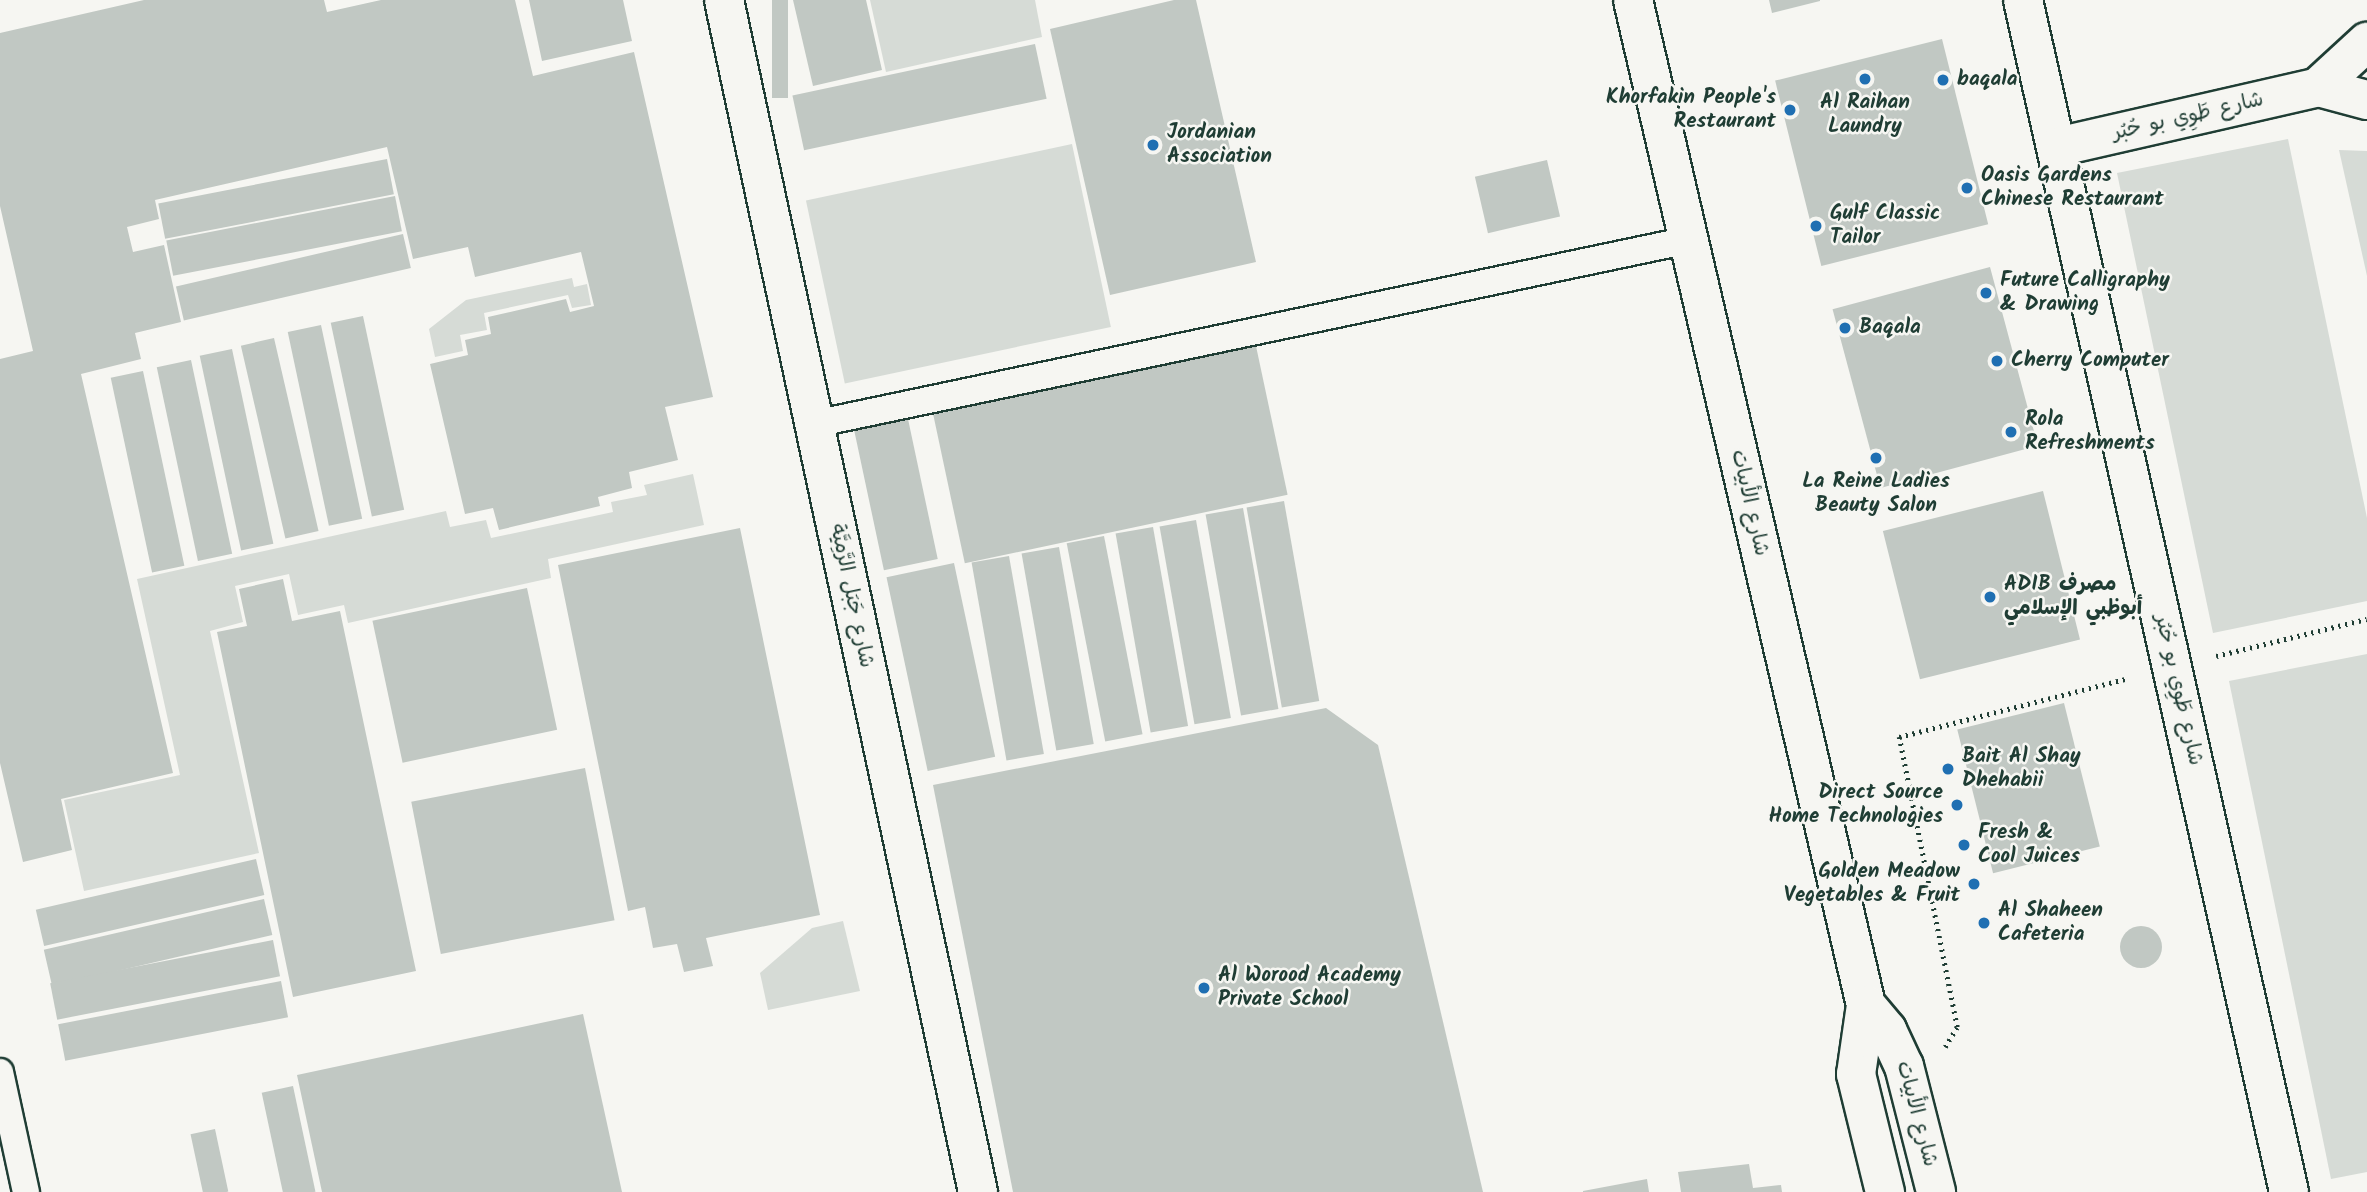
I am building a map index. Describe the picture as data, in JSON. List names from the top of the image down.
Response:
{
  "streets": {
    "street": ["شارع طَوِي بو حُبُر", "شارع الأبيات", "شارع جَبَل الرَّمِيَّة"]
  },
  "places": [
    "Al Raihan Laundry",
    "baqala",
    "Khorfakin People's Restaurant",
    "Jordanian Association",
    "Oasis Gardens Chinese Restaurant",
    "Gulf Classic Tailor",
    "Future Calligraphy & Drawing",
    "Baqala",
    "Cherry Computer",
    "Rola Refreshments",
    "La Reine Ladies Beauty Salon",
    "ADIB مصرف أبوظبي الإسلامي",
    "Bait Al Shay Dhehabii",
    "Direct Source Home Technologies",
    "Fresh & Cool Juices",
    "Golden Meadow Vegetables & Fruit",
    "Al Shaheen Cafeteria",
    "Al Worood Academy Private School"
  ]
}
